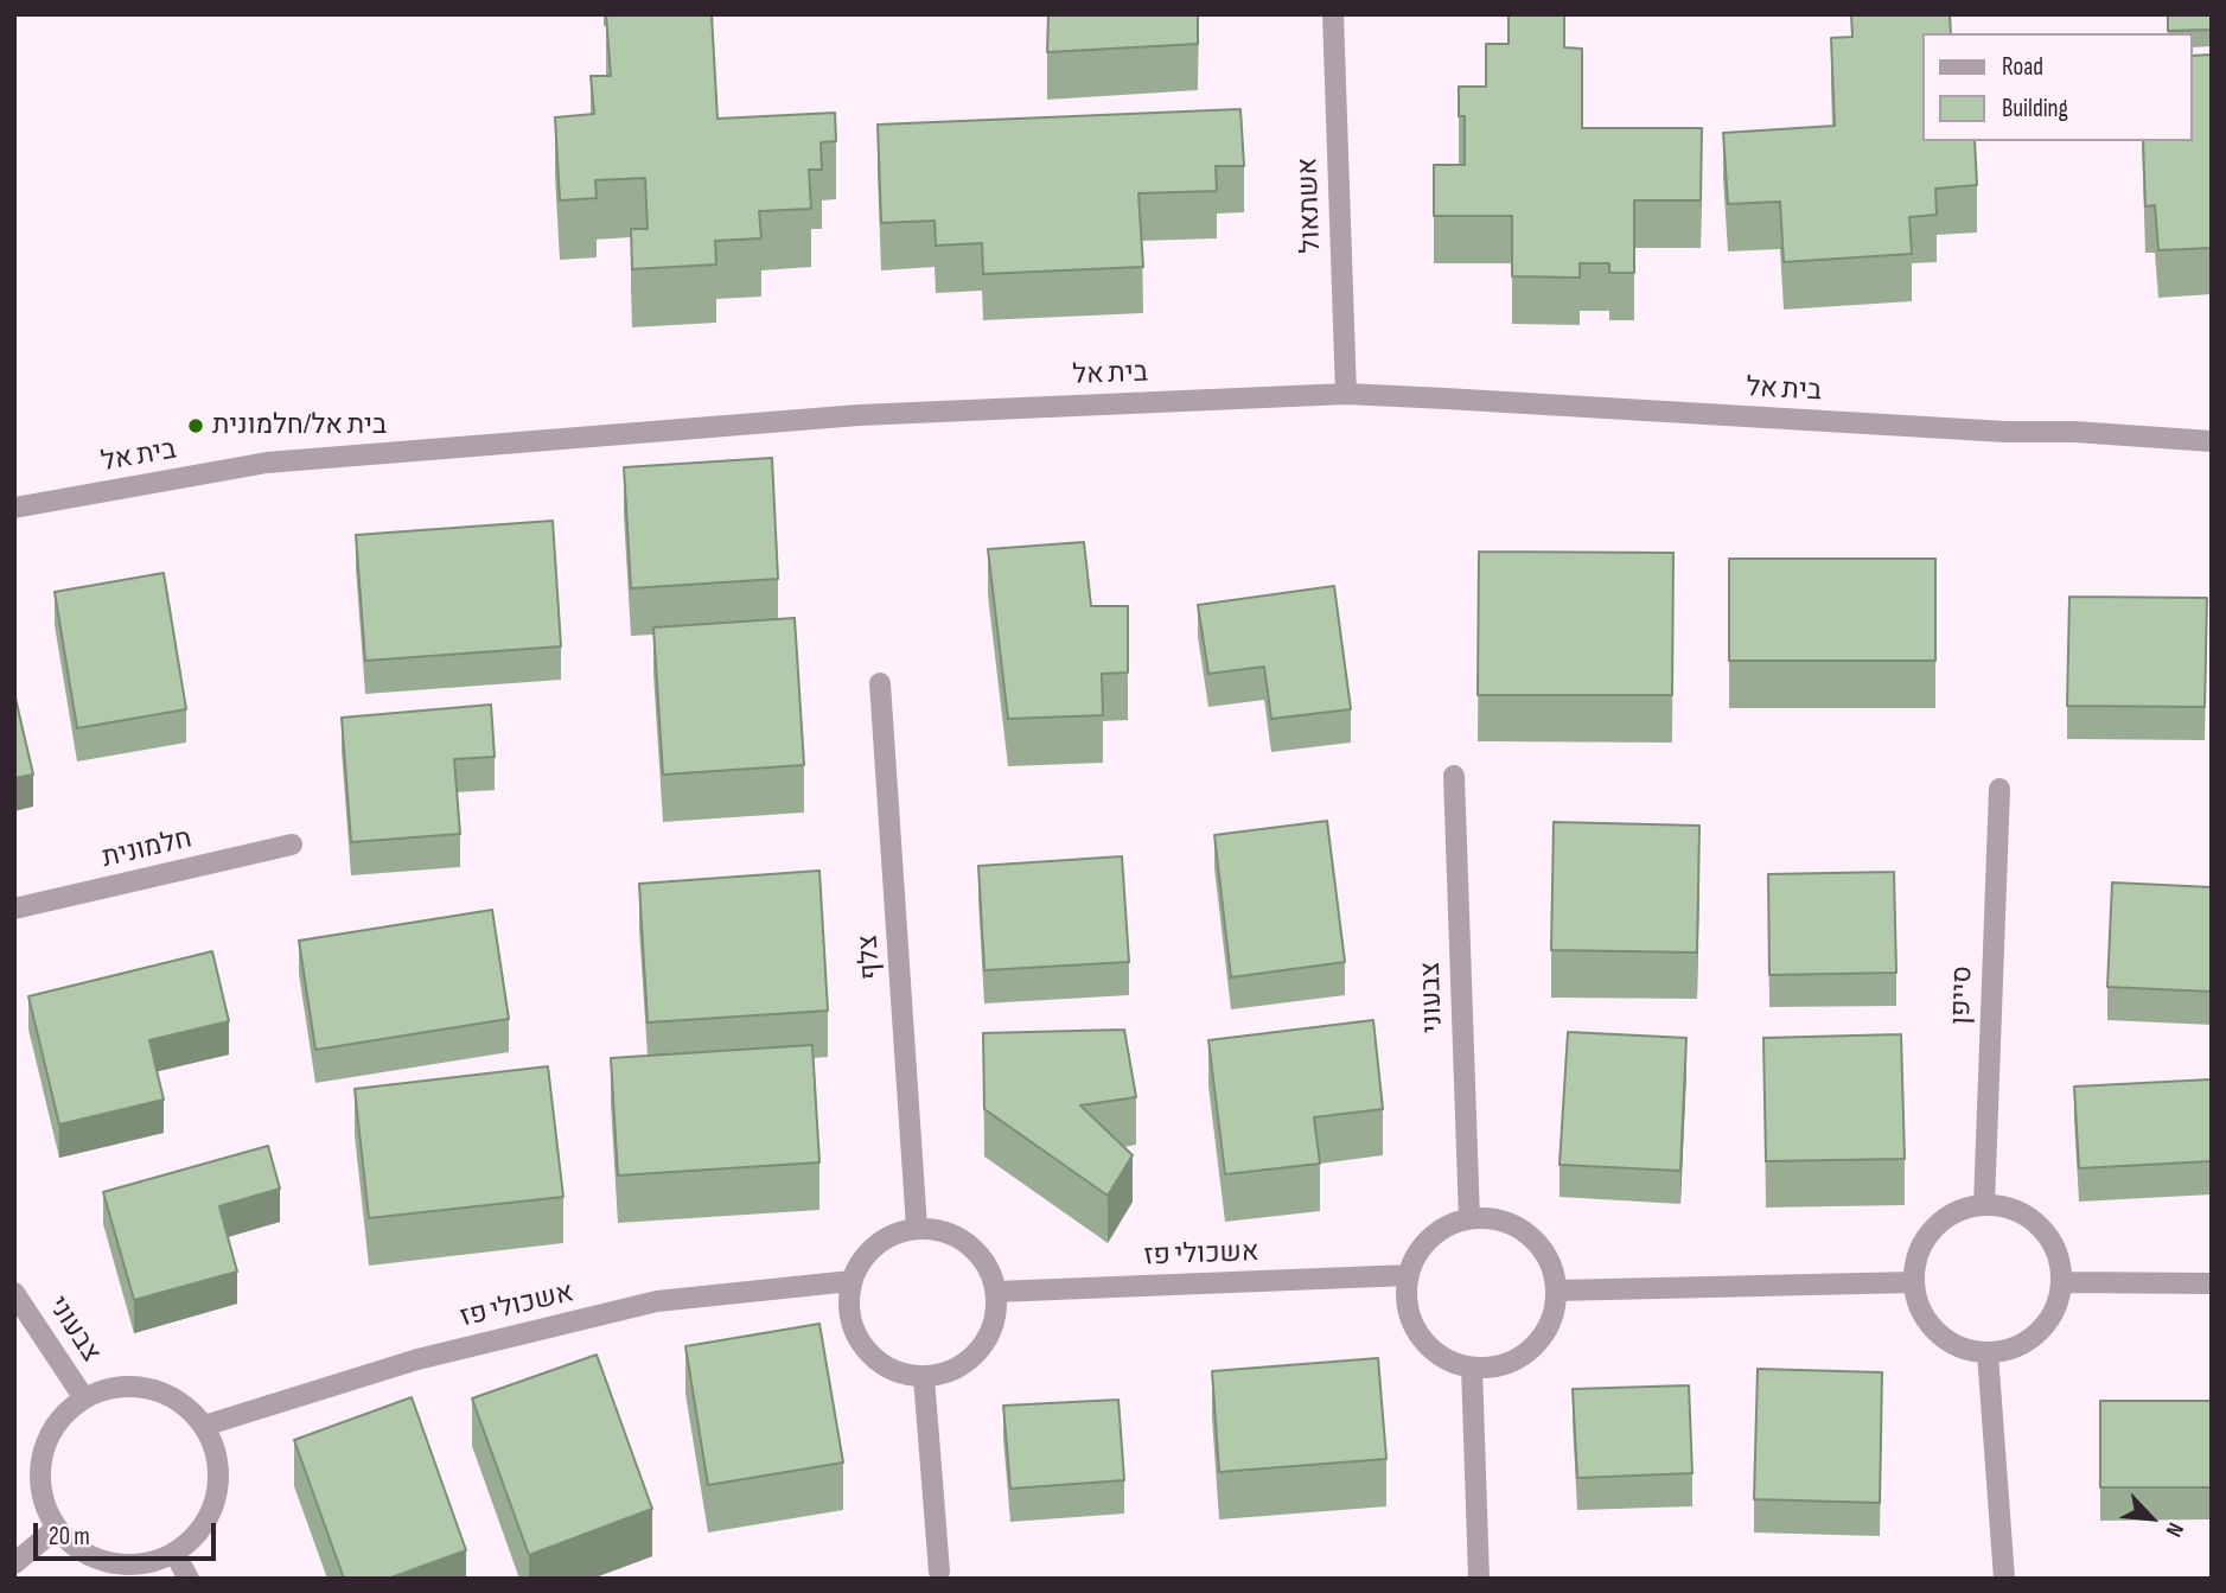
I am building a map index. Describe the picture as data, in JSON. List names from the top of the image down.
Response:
{
  "streets": {
    "street": [
      "אשתאול",
      "בית אל",
      "חלמונית",
      "צלף",
      "סייפן",
      "צבעוני",
      "אשכולי פז"
    ]
  },
  "crossings": [
    ["אשתאול", "בית אל"],
    ["צלף", "אשכולי פז"],
    ["צבעוני", "אשכולי פז"]
  ],
  "places": ["בית אל/חלמונית"],
  "legend": ["Road", "Building"],
  "scale_bar": "20 m",
  "north": "bottom right"
}
